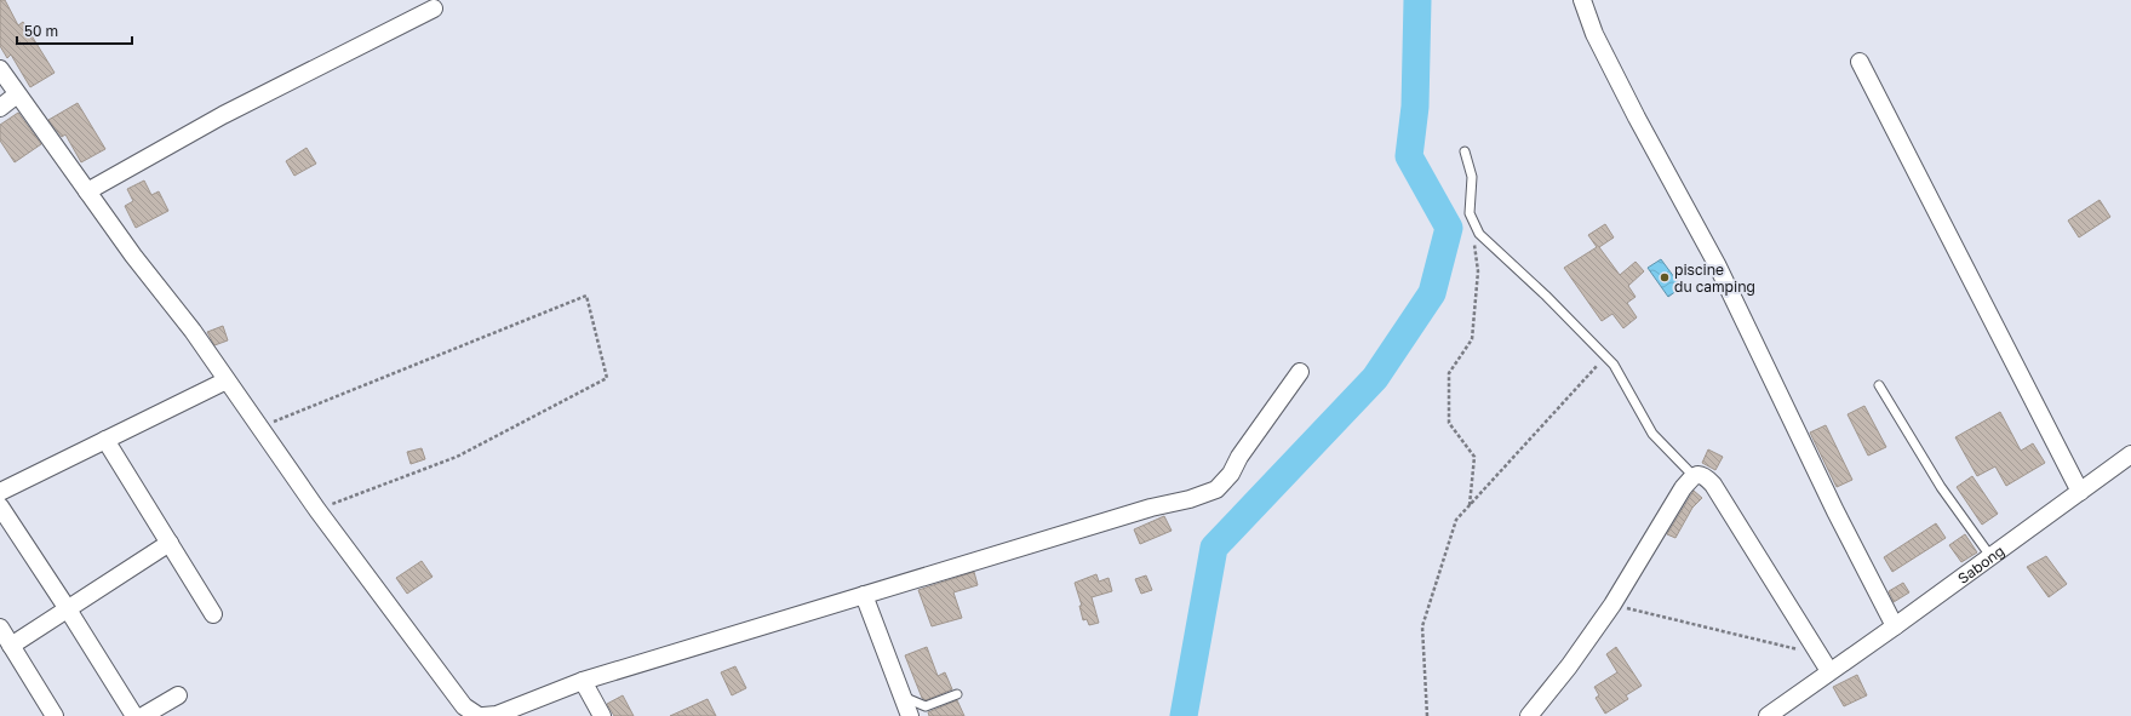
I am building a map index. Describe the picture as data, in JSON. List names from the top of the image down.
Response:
{
  "streets": {
    "street": ["Sabong"]
  },
  "places": ["piscine du camping"],
  "scale_bar": "50 m"
}
